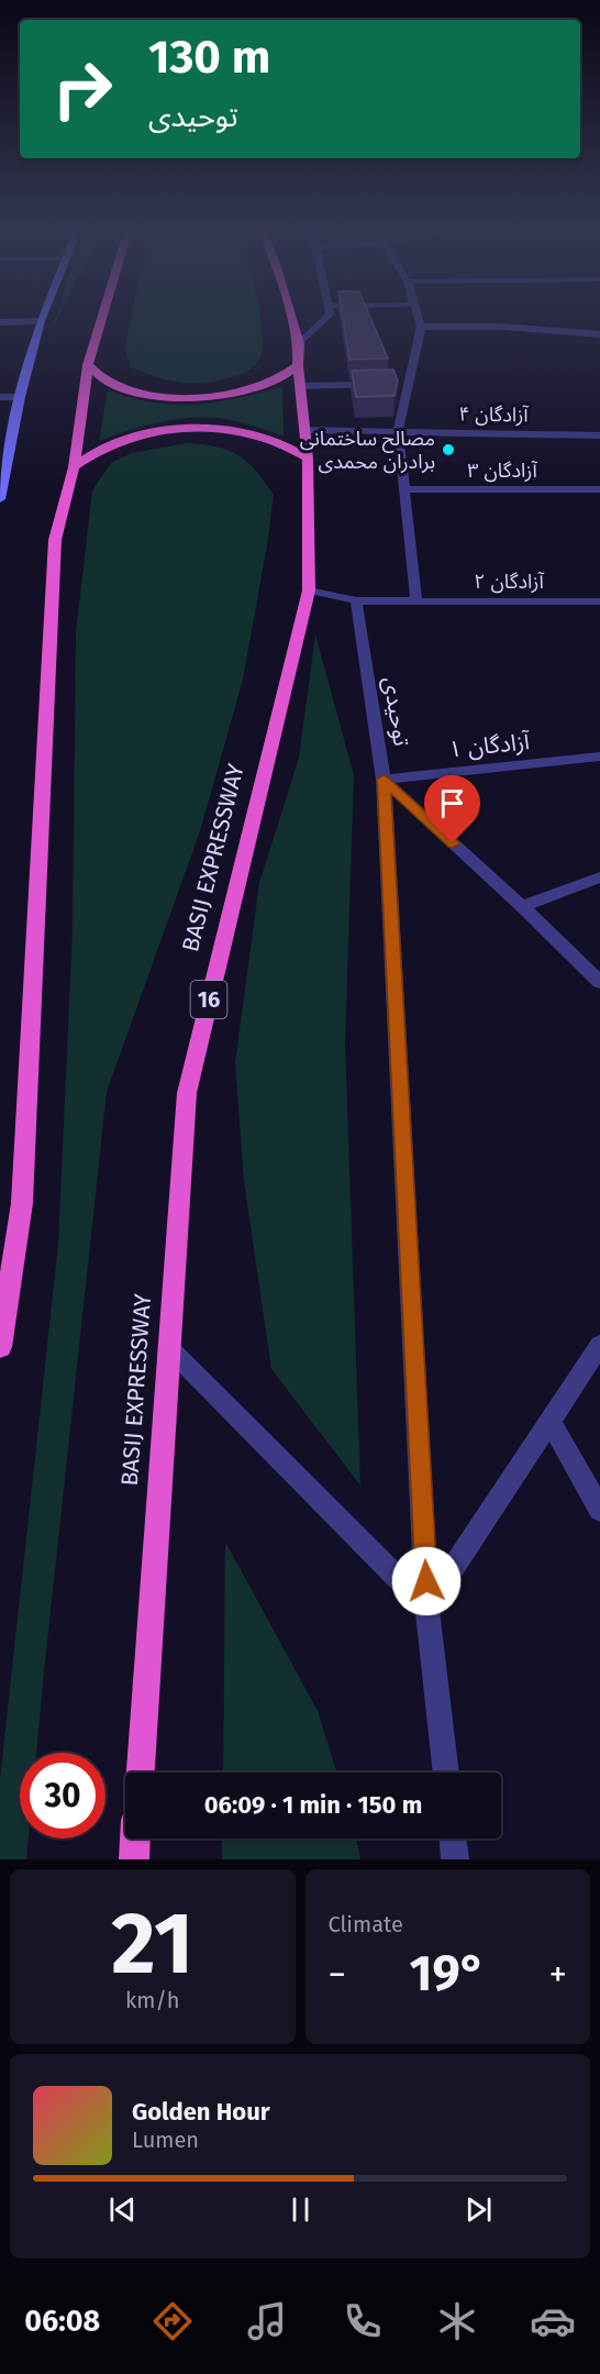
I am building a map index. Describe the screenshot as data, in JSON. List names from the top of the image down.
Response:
{
  "streets": {
    "highway": ["BASIJ EXPRESSWAY", "16"],
    "street": [
      "آزادگان ۴",
      "آزادگان ۳",
      "آزادگان ۲",
      "توحیدی",
      "آزادگان ۱"
    ]
  },
  "crossings": [
    ["آزادگان ۴", "BASIJ EXPRESSWAY"],
    ["آزادگان ۲", "توحیدی"],
    ["توحیدی", "آزادگان ۱"]
  ],
  "places": ["مصالح ساختمانی برادران محمدی"],
  "page": {
    "turn": ["130 m", "توحیدی"],
    "limit": "30",
    "trip": "06:09 · 1 min · 150 m",
    "tile": [
      ["21", "km/h"],
      "Climate"
    ],
    "heat": ["−", "19°", "+"],
    "song": ["Golden Hour", "Lumen"],
    "tabs": "06:08"
  }
}
